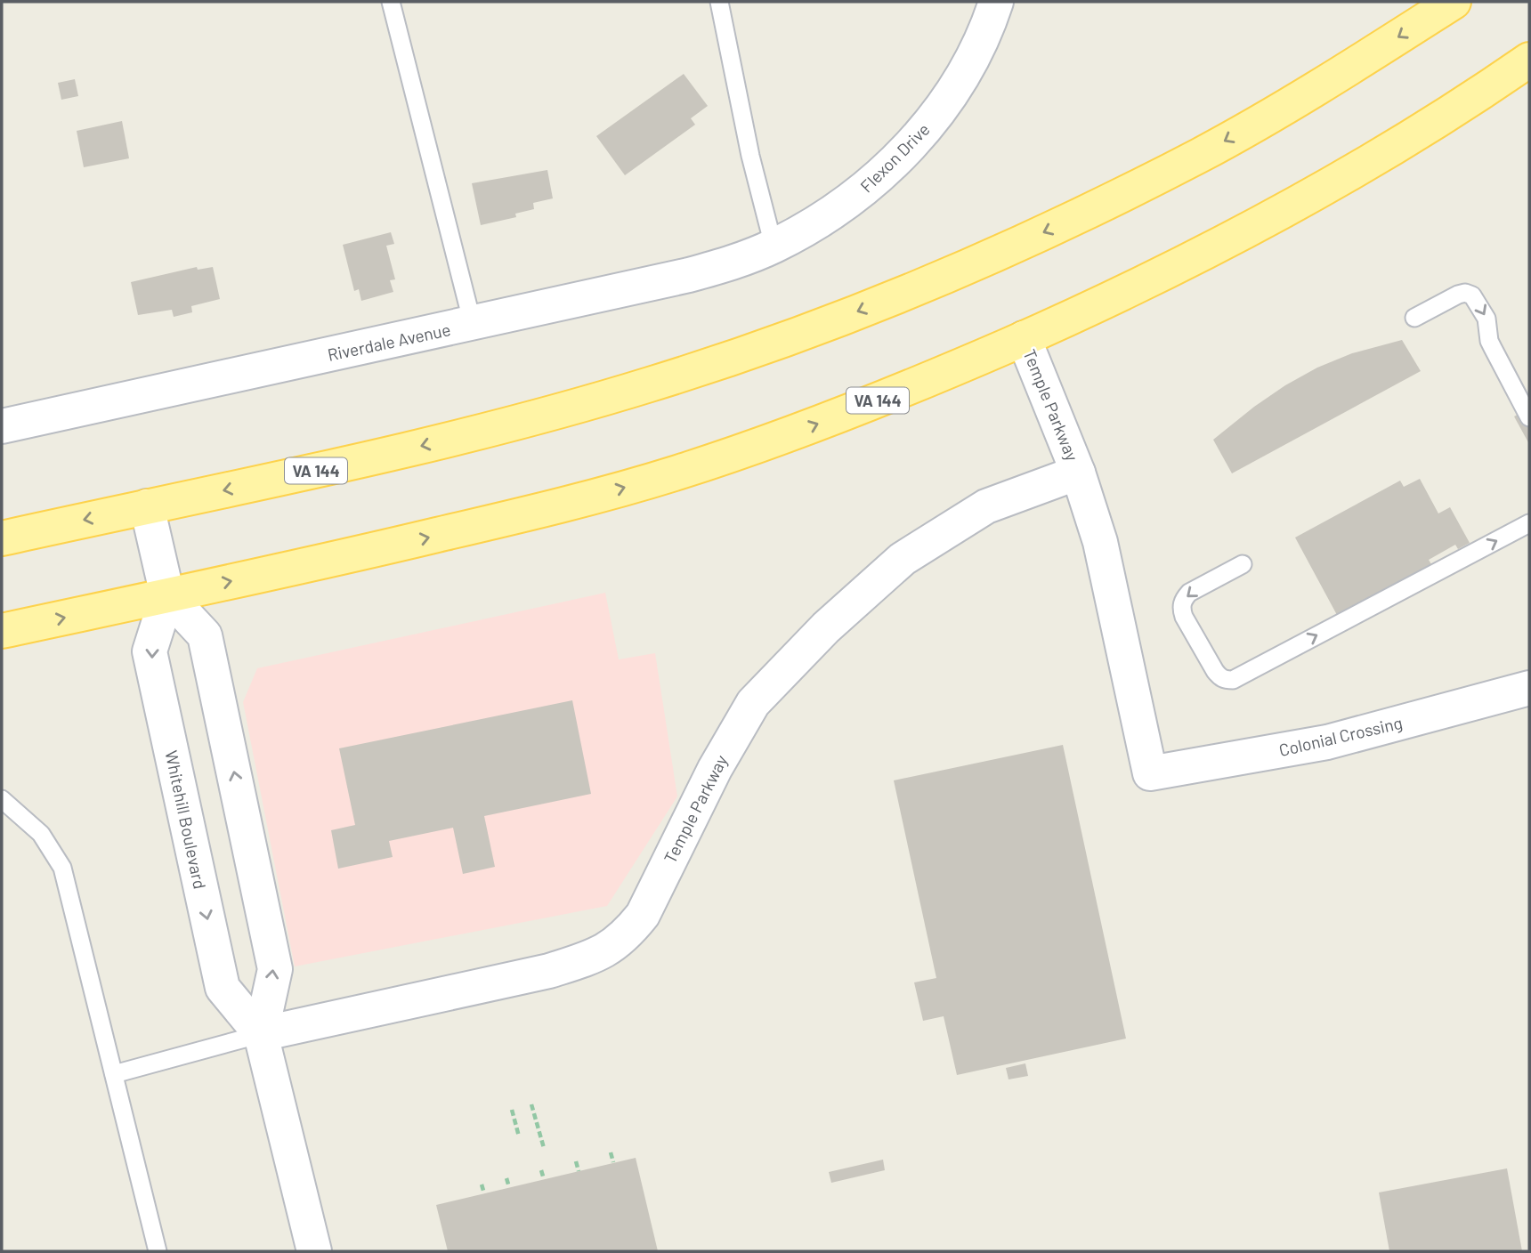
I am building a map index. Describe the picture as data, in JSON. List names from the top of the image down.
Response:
{
  "streets": {
    "main road": ["VA 144"],
    "street": [
      "Flexon Drive",
      "Riverdale Avenue",
      "Temple Parkway",
      "Colonial Crossing",
      "Whitehill Boulevard"
    ]
  },
  "crossings": [
    ["Flexon Drive", "Riverdale Avenue"],
    ["VA 144", "Temple Parkway"],
    ["VA 144", "Whitehill Boulevard"],
    ["Temple Parkway", "Colonial Crossing"],
    ["Temple Parkway", "Whitehill Boulevard"]
  ]
}
